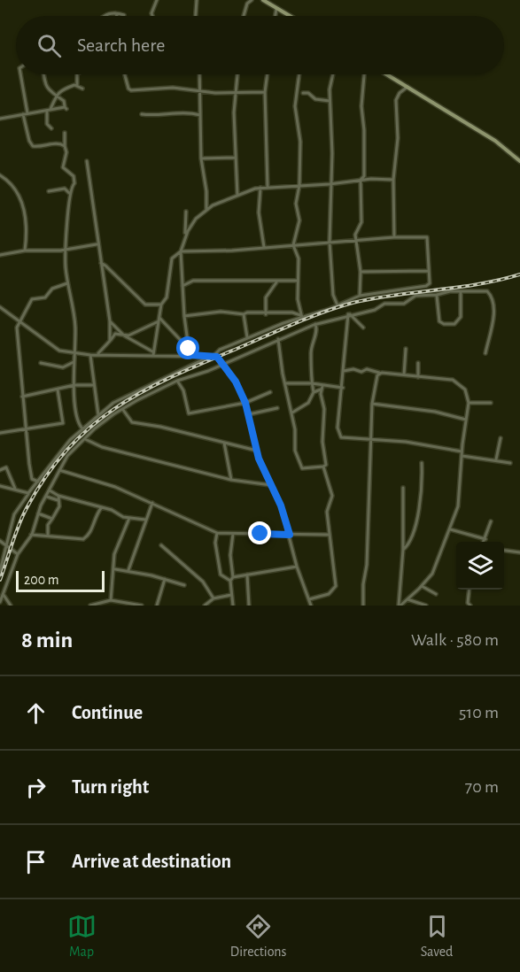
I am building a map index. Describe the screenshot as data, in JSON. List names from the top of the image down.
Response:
{
  "scale_bar": "200 m",
  "page": {
    "search": "Search here",
    "scale": "200 m",
    "heading": ["8 min", "Walk · 580 m"],
    "list": [
      ["Continue", "510 m"],
      ["Turn right", "70 m"],
      "Arrive at destination"
    ],
    "nav": ["Map", "Directions", "Saved"]
  }
}
